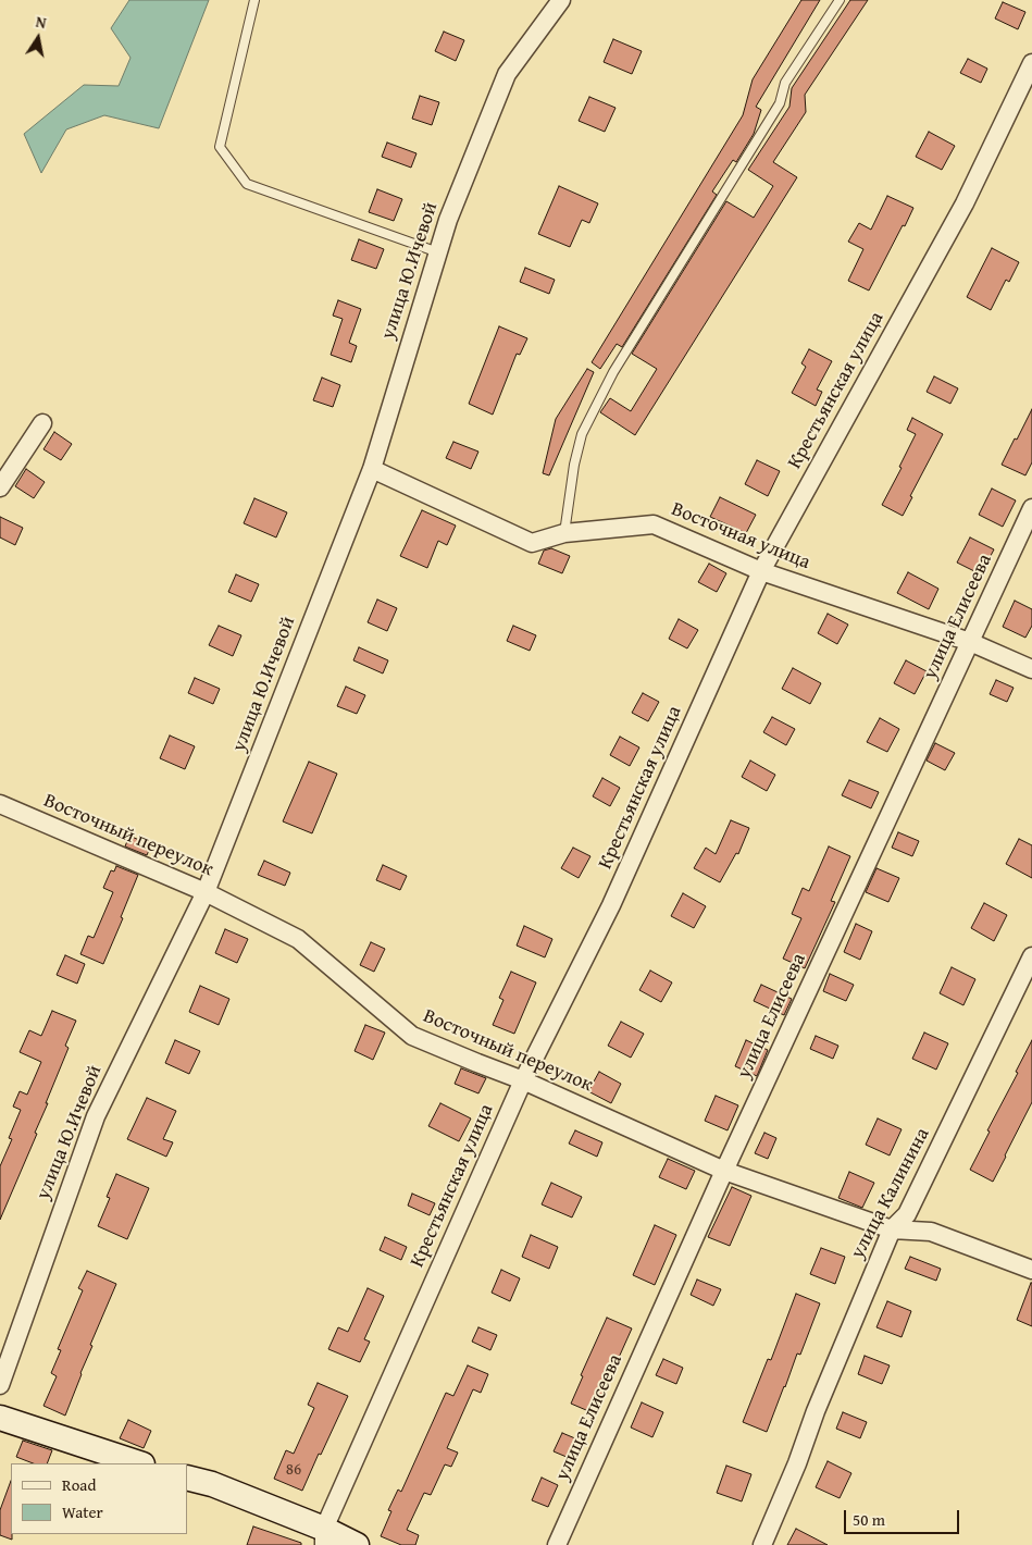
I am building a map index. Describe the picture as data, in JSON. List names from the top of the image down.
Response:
{
  "streets": {
    "street": [
      "улица Ю.Ичевой",
      "Крестьянская улица",
      "Восточная улица",
      "улица Елисеева",
      "Восточный переулок",
      "улица Калинина"
    ]
  },
  "crossings": [
    ["улица Ю.Ичевой", "Восточная улица"],
    ["улица Ю.Ичевой", "Восточный переулок"],
    ["Крестьянская улица", "Восточная улица"],
    ["Крестьянская улица", "Восточный переулок"],
    ["Восточная улица", "улица Елисеева"],
    ["улица Елисеева", "Восточный переулок"],
    ["Восточный переулок", "улица Калинина"]
  ],
  "house_numbers": ["86"],
  "legend": ["Road", "Water"],
  "scale_bar": "50 m",
  "north": "top"
}
